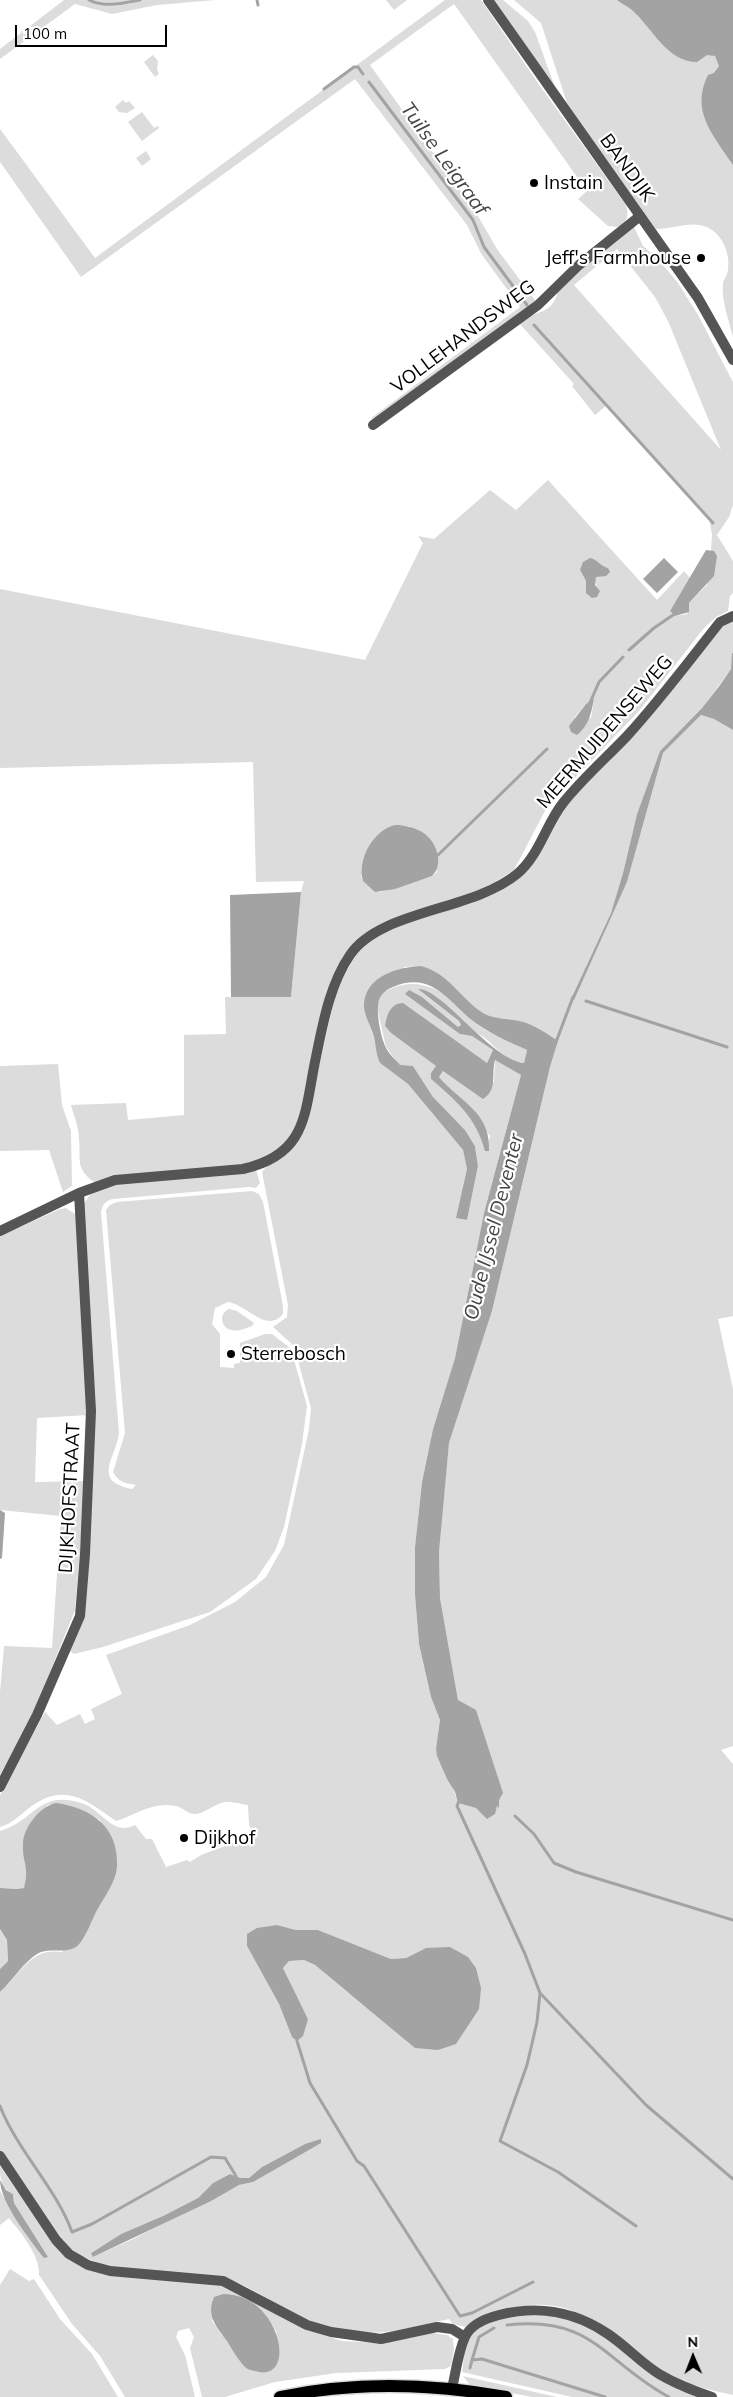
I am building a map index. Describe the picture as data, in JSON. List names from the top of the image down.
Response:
{
  "streets": {
    "street": [
      "BANDIJK",
      "VOLLEHANDSWEG",
      "MEERMUIDENSEWEG",
      "DIJKHOFSTRAAT"
    ]
  },
  "crossings": [
    ["BANDIJK", "VOLLEHANDSWEG"],
    ["MEERMUIDENSEWEG", "DIJKHOFSTRAAT"]
  ],
  "water": ["Tuilse Leigraaf", "Oude IJssel Deventer"],
  "places": [
    "Instain",
    "Jeff's Farmhouse",
    "Sterrebosch",
    "Dijkhof"
  ],
  "scale_bar": "100 m",
  "north": "top"
}
